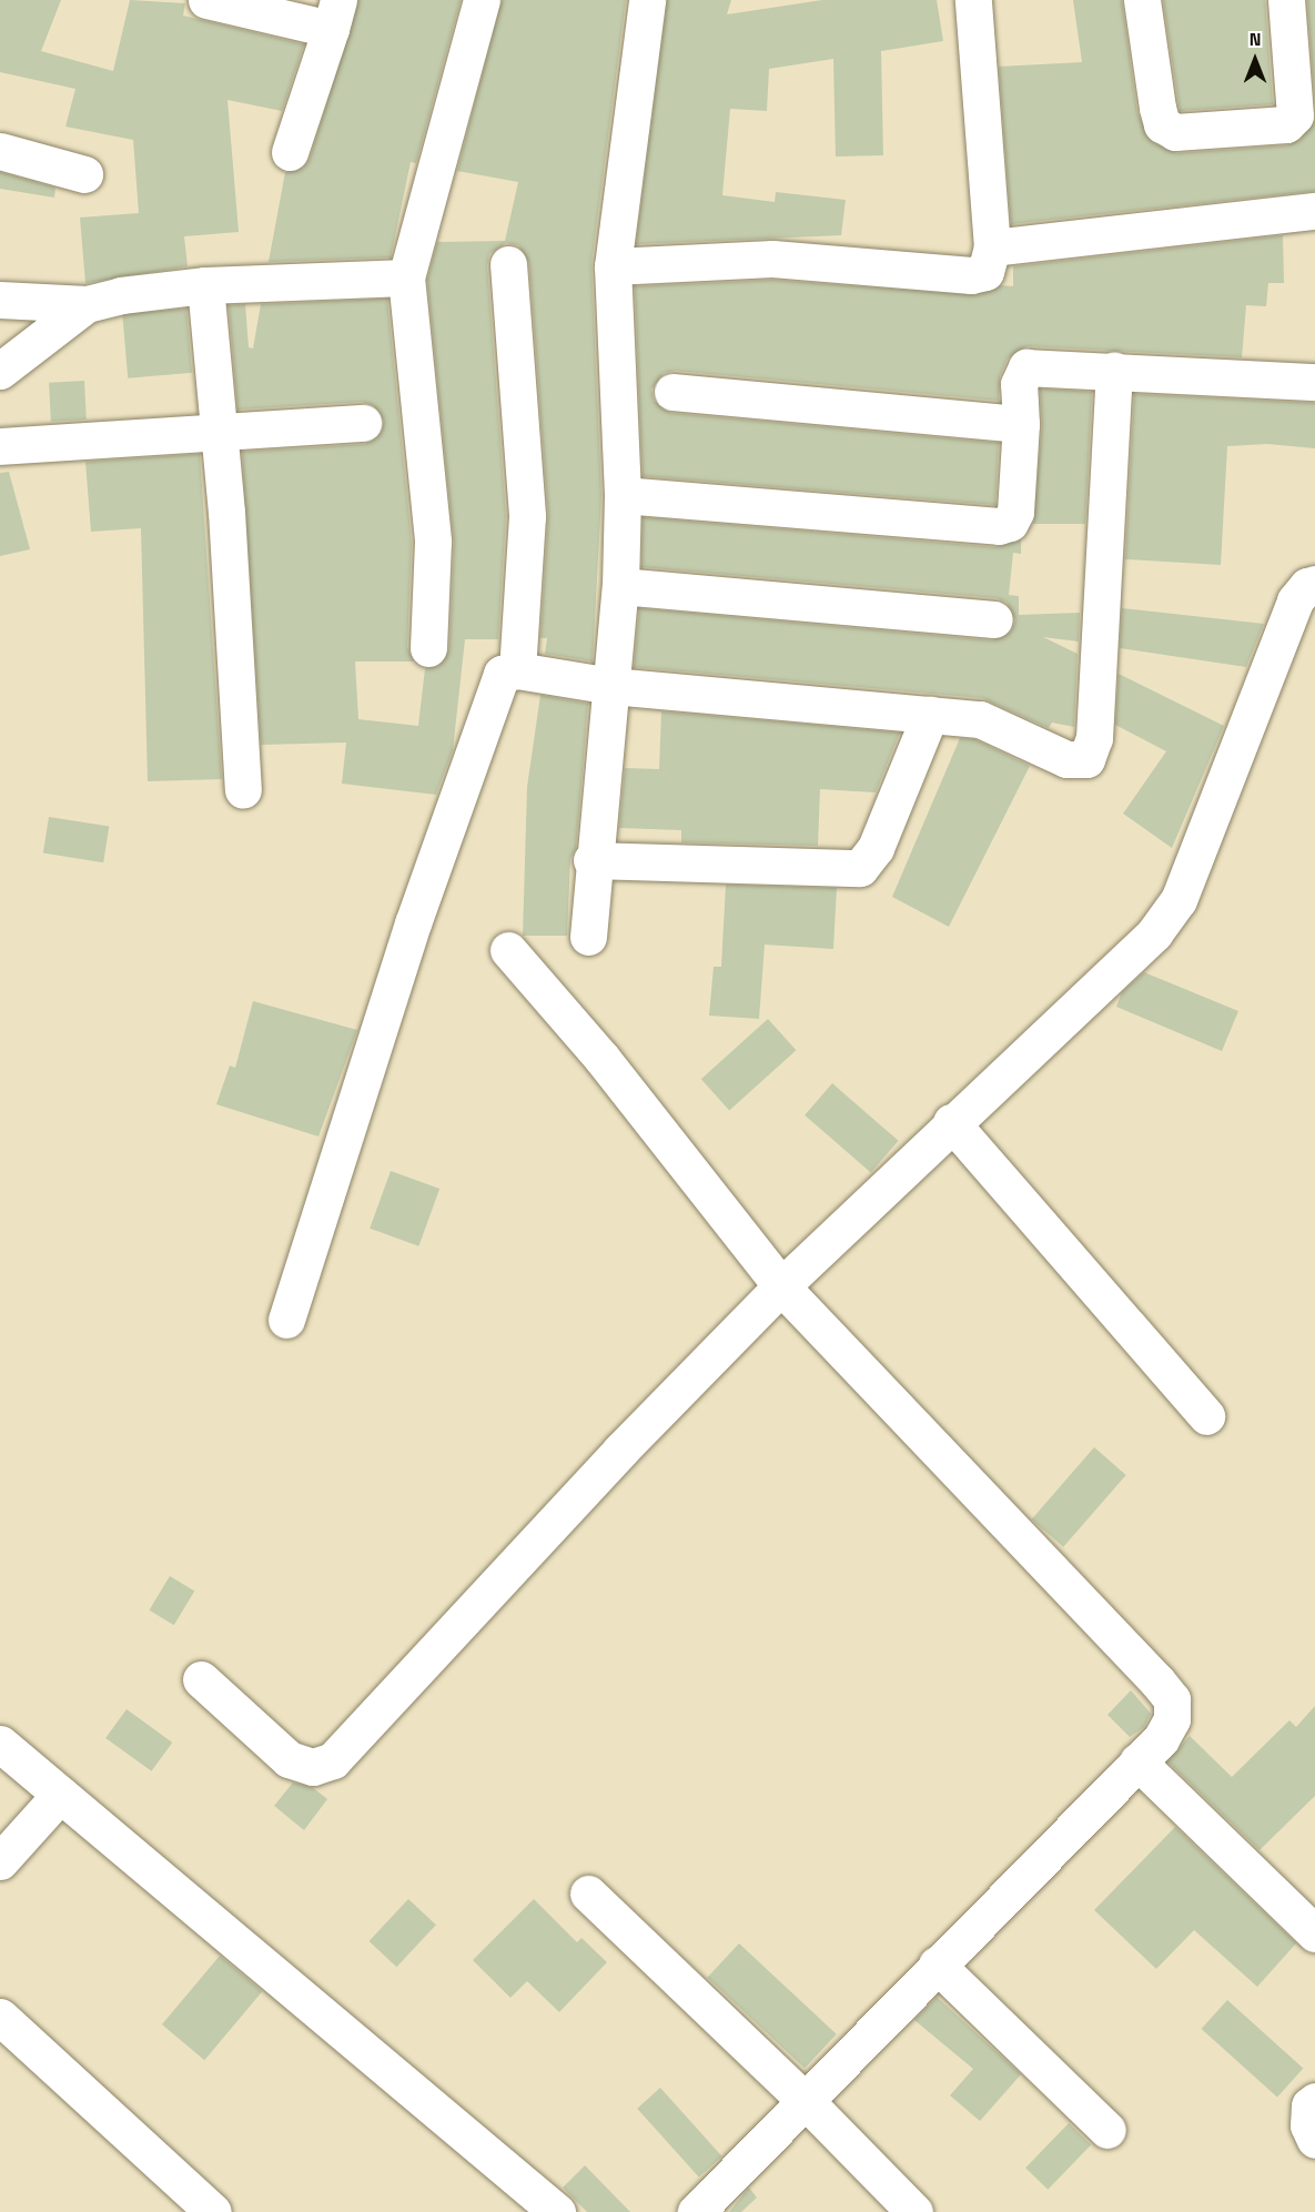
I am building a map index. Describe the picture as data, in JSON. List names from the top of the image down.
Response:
{
  "north": "top"
}
